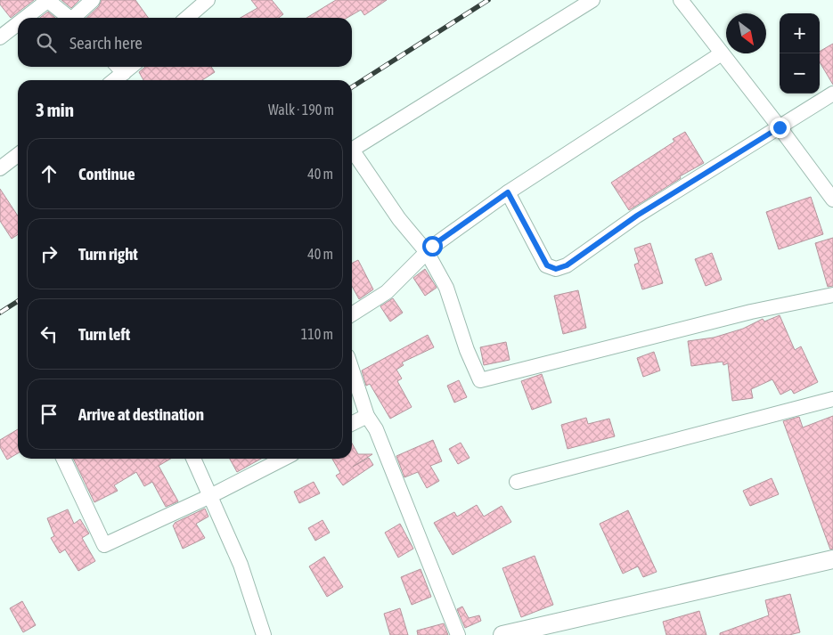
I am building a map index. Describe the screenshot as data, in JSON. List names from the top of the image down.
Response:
{
  "north": "bottom right",
  "page": {
    "map_buttons": ["+", "−"],
    "search": "Search here",
    "heading": ["3 min", "Walk · 190 m"],
    "list": [
      ["Continue", "40 m"],
      ["Turn right", "40 m"],
      ["Turn left", "110 m"],
      "Arrive at destination"
    ]
  }
}
